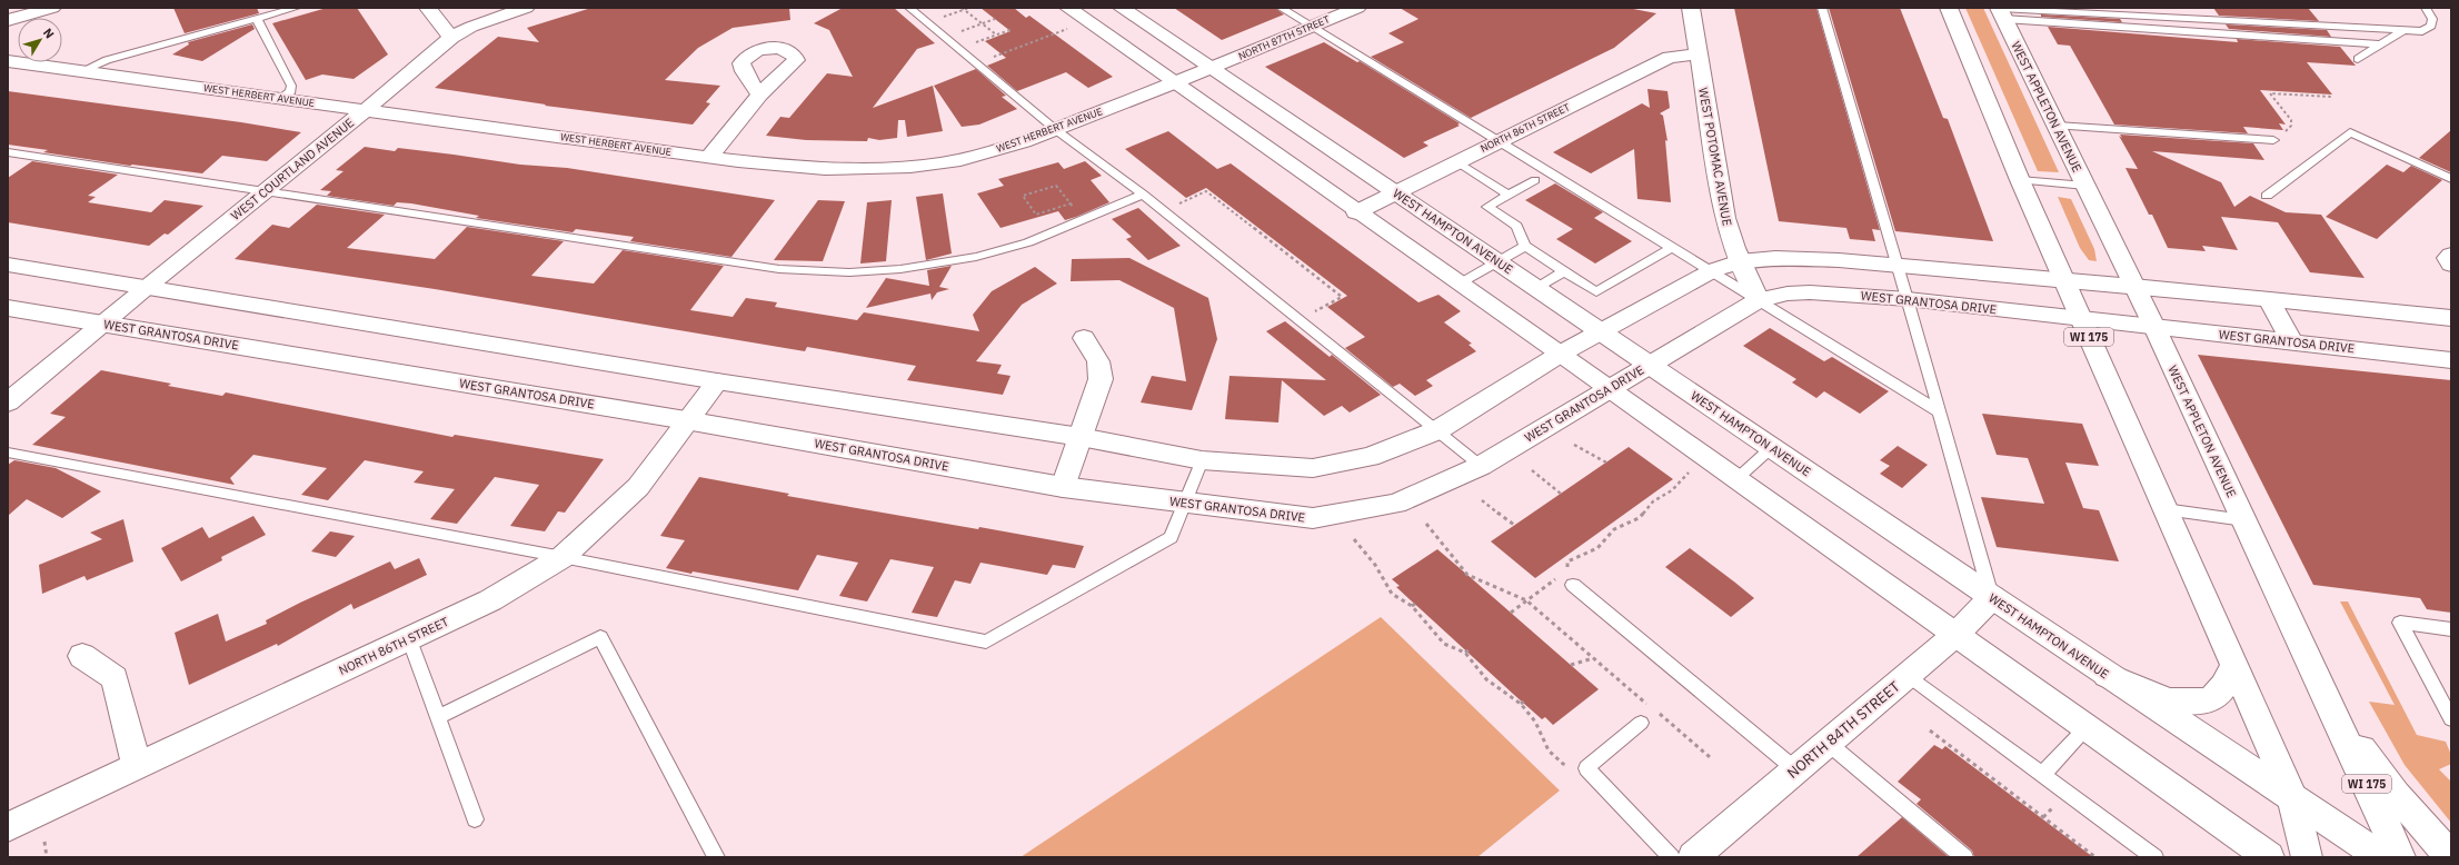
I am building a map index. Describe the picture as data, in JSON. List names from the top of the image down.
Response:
{
  "streets": {
    "street": [
      "NORTH 87TH STREET",
      "WEST HERBERT AVENUE",
      "WEST APPLETON AVENUE",
      "NORTH 86TH STREET",
      "WEST POTOMAC AVENUE",
      "WEST COURTLAND AVENUE",
      "WEST HAMPTON AVENUE",
      "WEST GRANTOSA DRIVE",
      "WI 175",
      "NORTH 84TH STREET"
    ]
  },
  "crossings": [
    ["NORTH 87TH STREET", "WEST HERBERT AVENUE"],
    ["NORTH 87TH STREET", "WEST HAMPTON AVENUE"],
    ["WEST HERBERT AVENUE", "WEST COURTLAND AVENUE"],
    ["WEST HERBERT AVENUE", "WEST HAMPTON AVENUE"],
    ["WEST APPLETON AVENUE", "WEST GRANTOSA DRIVE"],
    ["NORTH 86TH STREET", "WEST POTOMAC AVENUE"],
    ["NORTH 86TH STREET", "WEST HAMPTON AVENUE"],
    ["NORTH 86TH STREET", "WEST GRANTOSA DRIVE"],
    ["WEST POTOMAC AVENUE", "WEST GRANTOSA DRIVE"],
    ["WEST COURTLAND AVENUE", "WEST GRANTOSA DRIVE"],
    ["WEST HAMPTON AVENUE", "WEST GRANTOSA DRIVE"],
    ["WEST HAMPTON AVENUE", "WI 175"],
    ["WEST HAMPTON AVENUE", "NORTH 84TH STREET"],
    ["WEST GRANTOSA DRIVE", "WI 175"]
  ],
  "north": "top right"
}
